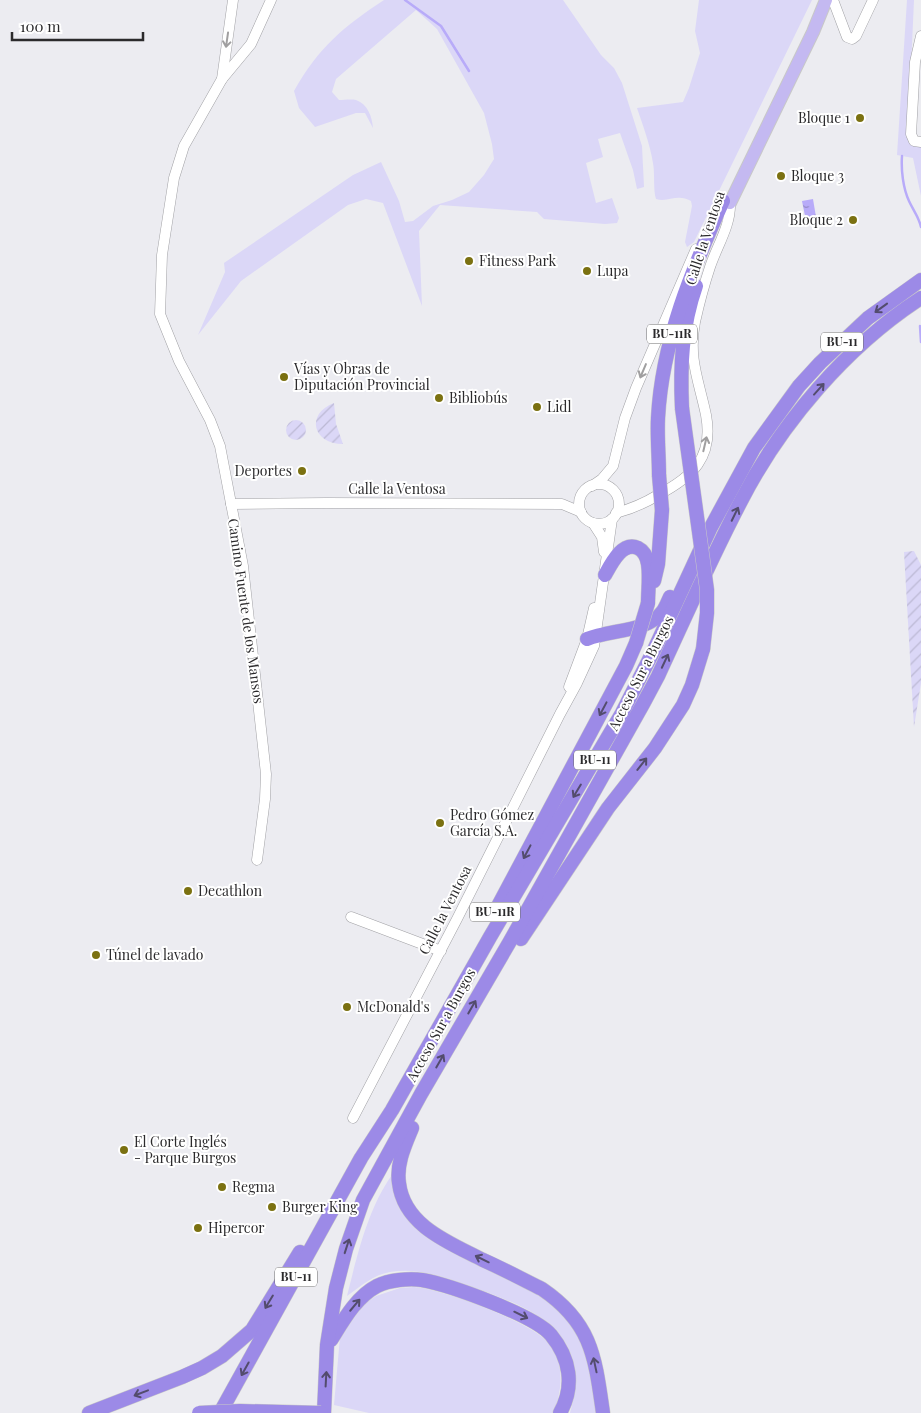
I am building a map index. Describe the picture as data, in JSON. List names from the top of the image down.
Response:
{
  "streets": {
    "highway": ["BU-11R", "BU-11", "Acceso Sur a Burgos"],
    "main road": ["Calle la Ventosa"],
    "street": ["Camino Fuente de los Mansos"]
  },
  "crossings": [
    ["Calle la Ventosa", "BU-11R"],
    ["Calle la Ventosa", "Camino Fuente de los Mansos"],
    ["BU-11R", "Acceso Sur a Burgos"]
  ],
  "places": [
    "Bloque 1",
    "Bloque 3",
    "Bloque 2",
    "Fitness Park",
    "Lupa",
    "Vías y Obras de Diputación Provincial",
    "Bibliobús",
    "Lidl",
    "Deportes",
    "Pedro Gómez García S.A.",
    "Decathlon",
    "Túnel de lavado",
    "McDonald's",
    "El Corte Inglés - Parque Burgos",
    "Regma",
    "Burger King",
    "Hipercor"
  ],
  "scale_bar": "100 m"
}
